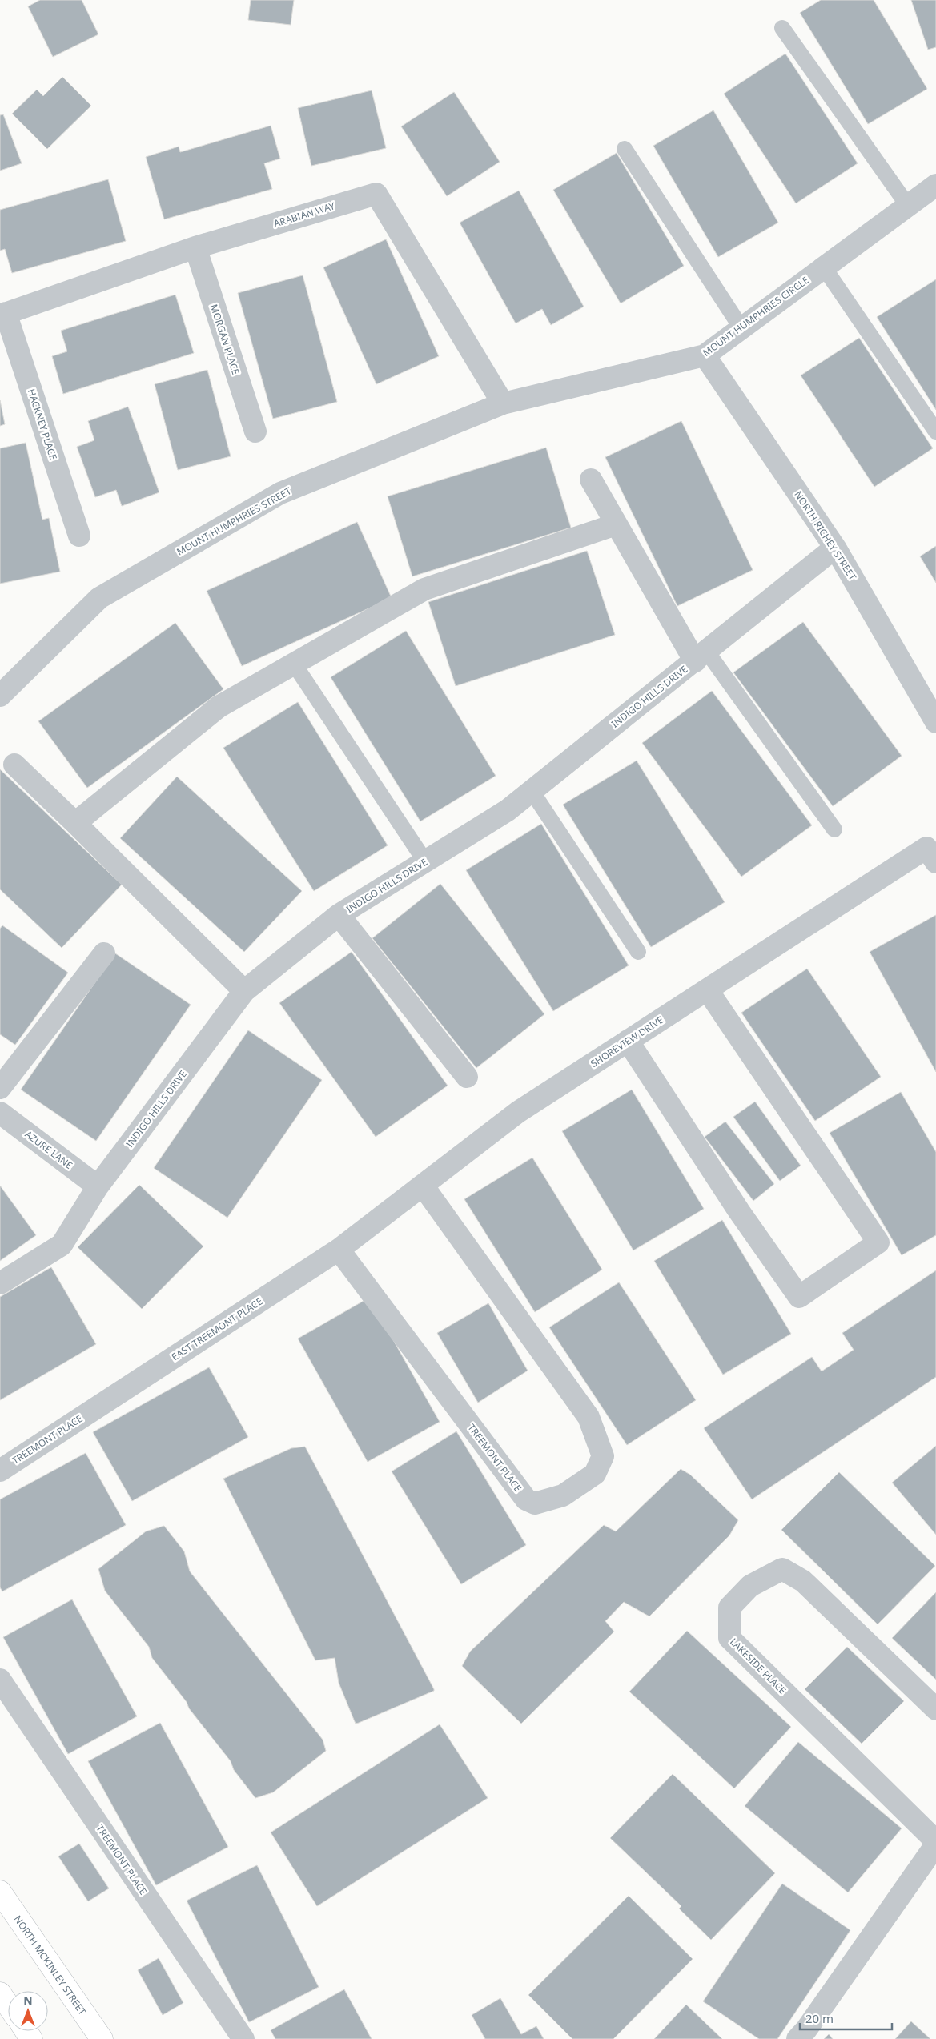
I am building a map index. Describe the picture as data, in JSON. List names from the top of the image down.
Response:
{
  "streets": {
    "main road": ["NORTH MCKINLEY STREET"],
    "street": [
      "ARABIAN WAY",
      "MOUNT HUMPHRIES CIRCLE",
      "MORGAN PLACE",
      "HACKNEY PLACE",
      "MOUNT HUMPHRIES STREET",
      "NORTH RICHEY STREET",
      "INDIGO HILLS DRIVE",
      "SHOREVIEW DRIVE",
      "AZURE LANE",
      "EAST TREEMONT PLACE",
      "TREEMONT PLACE",
      "LAKESIDE PLACE"
    ]
  },
  "crossings": [
    ["ARABIAN WAY", "MOUNT HUMPHRIES CIRCLE"],
    ["ARABIAN WAY", "MORGAN PLACE"],
    ["ARABIAN WAY", "HACKNEY PLACE"],
    ["ARABIAN WAY", "MOUNT HUMPHRIES STREET"],
    ["MOUNT HUMPHRIES CIRCLE", "MOUNT HUMPHRIES STREET"],
    ["MOUNT HUMPHRIES CIRCLE", "NORTH RICHEY STREET"],
    ["NORTH RICHEY STREET", "INDIGO HILLS DRIVE"],
    ["INDIGO HILLS DRIVE", "AZURE LANE"],
    ["SHOREVIEW DRIVE", "EAST TREEMONT PLACE"],
    ["SHOREVIEW DRIVE", "TREEMONT PLACE"],
    ["EAST TREEMONT PLACE", "TREEMONT PLACE"]
  ],
  "scale_bar": "20 m",
  "north": "top"
}
